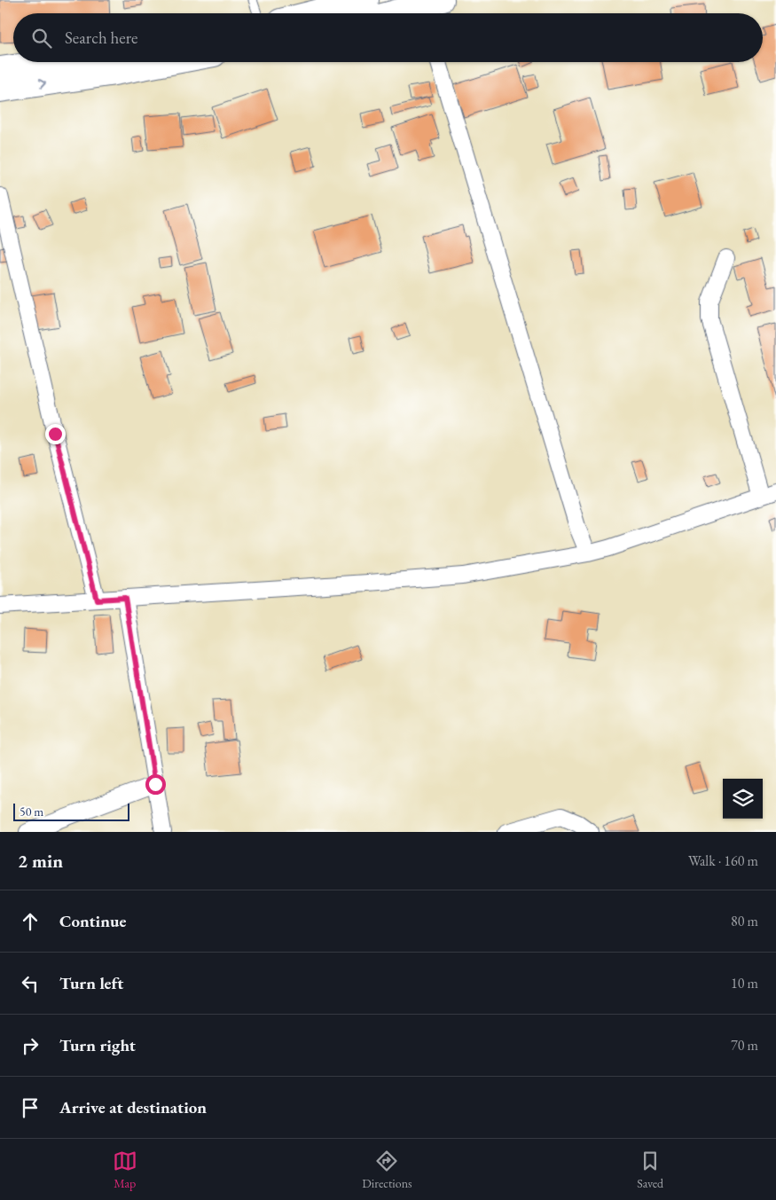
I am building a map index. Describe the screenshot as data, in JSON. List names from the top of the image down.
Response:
{
  "scale_bar": "50 m",
  "page": {
    "search": "Search here",
    "scale": "50 m",
    "heading": ["2 min", "Walk · 160 m"],
    "list": [
      ["Continue", "80 m"],
      ["Turn left", "10 m"],
      ["Turn right", "70 m"],
      "Arrive at destination"
    ],
    "nav": ["Map", "Directions", "Saved"]
  }
}
